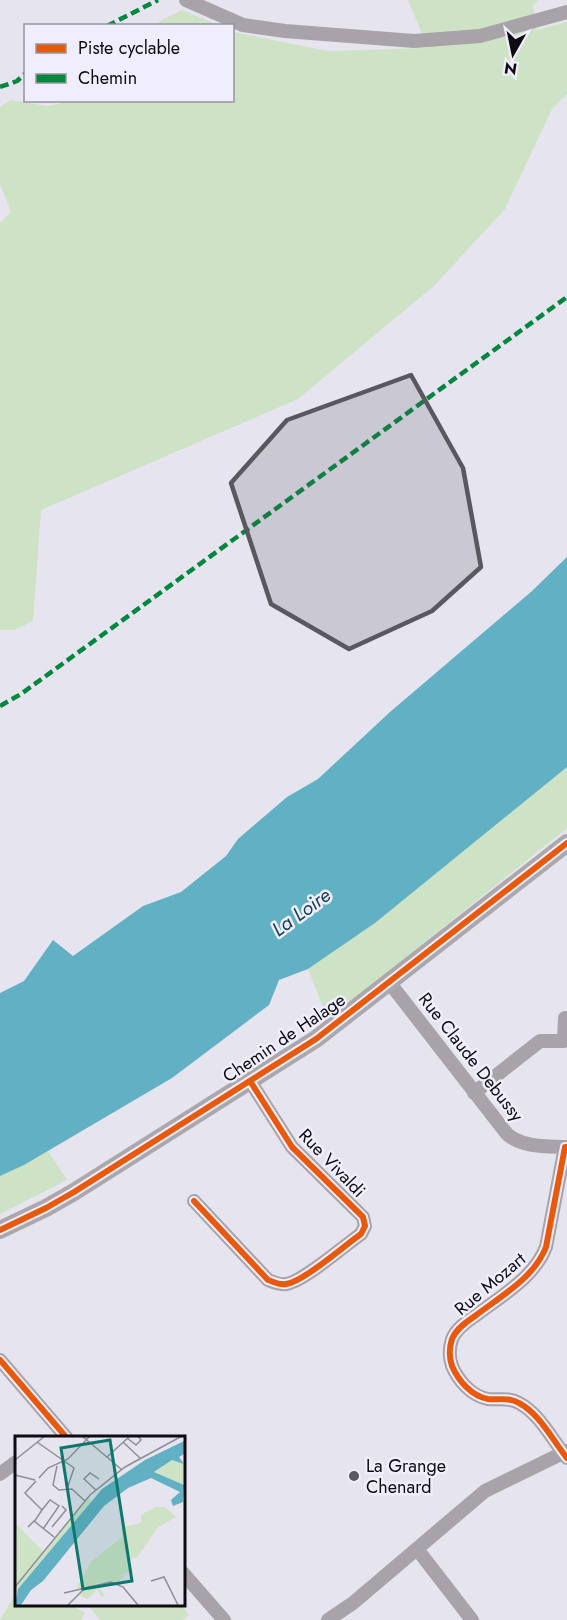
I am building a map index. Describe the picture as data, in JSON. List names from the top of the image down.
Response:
{
  "streets": {
    "main road": ["Chemin de Halage"],
    "street": ["Rue Claude Debussy", "Rue Vivaldi", "Rue Mozart"]
  },
  "crossings": [
    ["Chemin de Halage", "Rue Claude Debussy"],
    ["Chemin de Halage", "Rue Vivaldi"],
    ["Rue Claude Debussy", "Rue Mozart"]
  ],
  "water": ["La Loire"],
  "places": ["La Grange Chenard"],
  "legend": ["Piste cyclable", "Chemin"],
  "north": "bottom"
}
